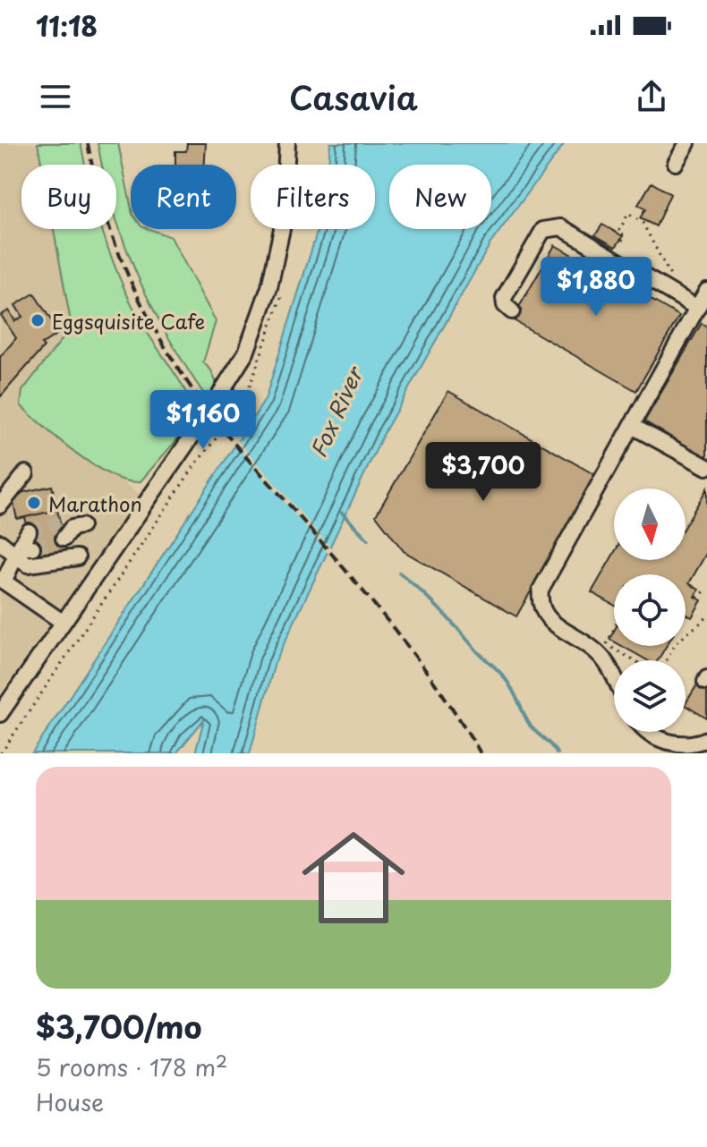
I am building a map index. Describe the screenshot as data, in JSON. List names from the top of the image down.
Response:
{
  "water": ["Fox River"],
  "places": ["Eggsquisite Cafe", "Marathon"],
  "north": "bottom",
  "page": {
    "status": "11:18",
    "header": "Casavia",
    "chip": [
      "Buy",
      "Rent",
      "Filters",
      "New"
    ],
    "price": ["$1,880", "$1,160", "$3,700"],
    "list": [
      {
        "name": "$3,700/mo",
        "note": "5 rooms · 178 m² · House"
      }
    ]
  }
}
